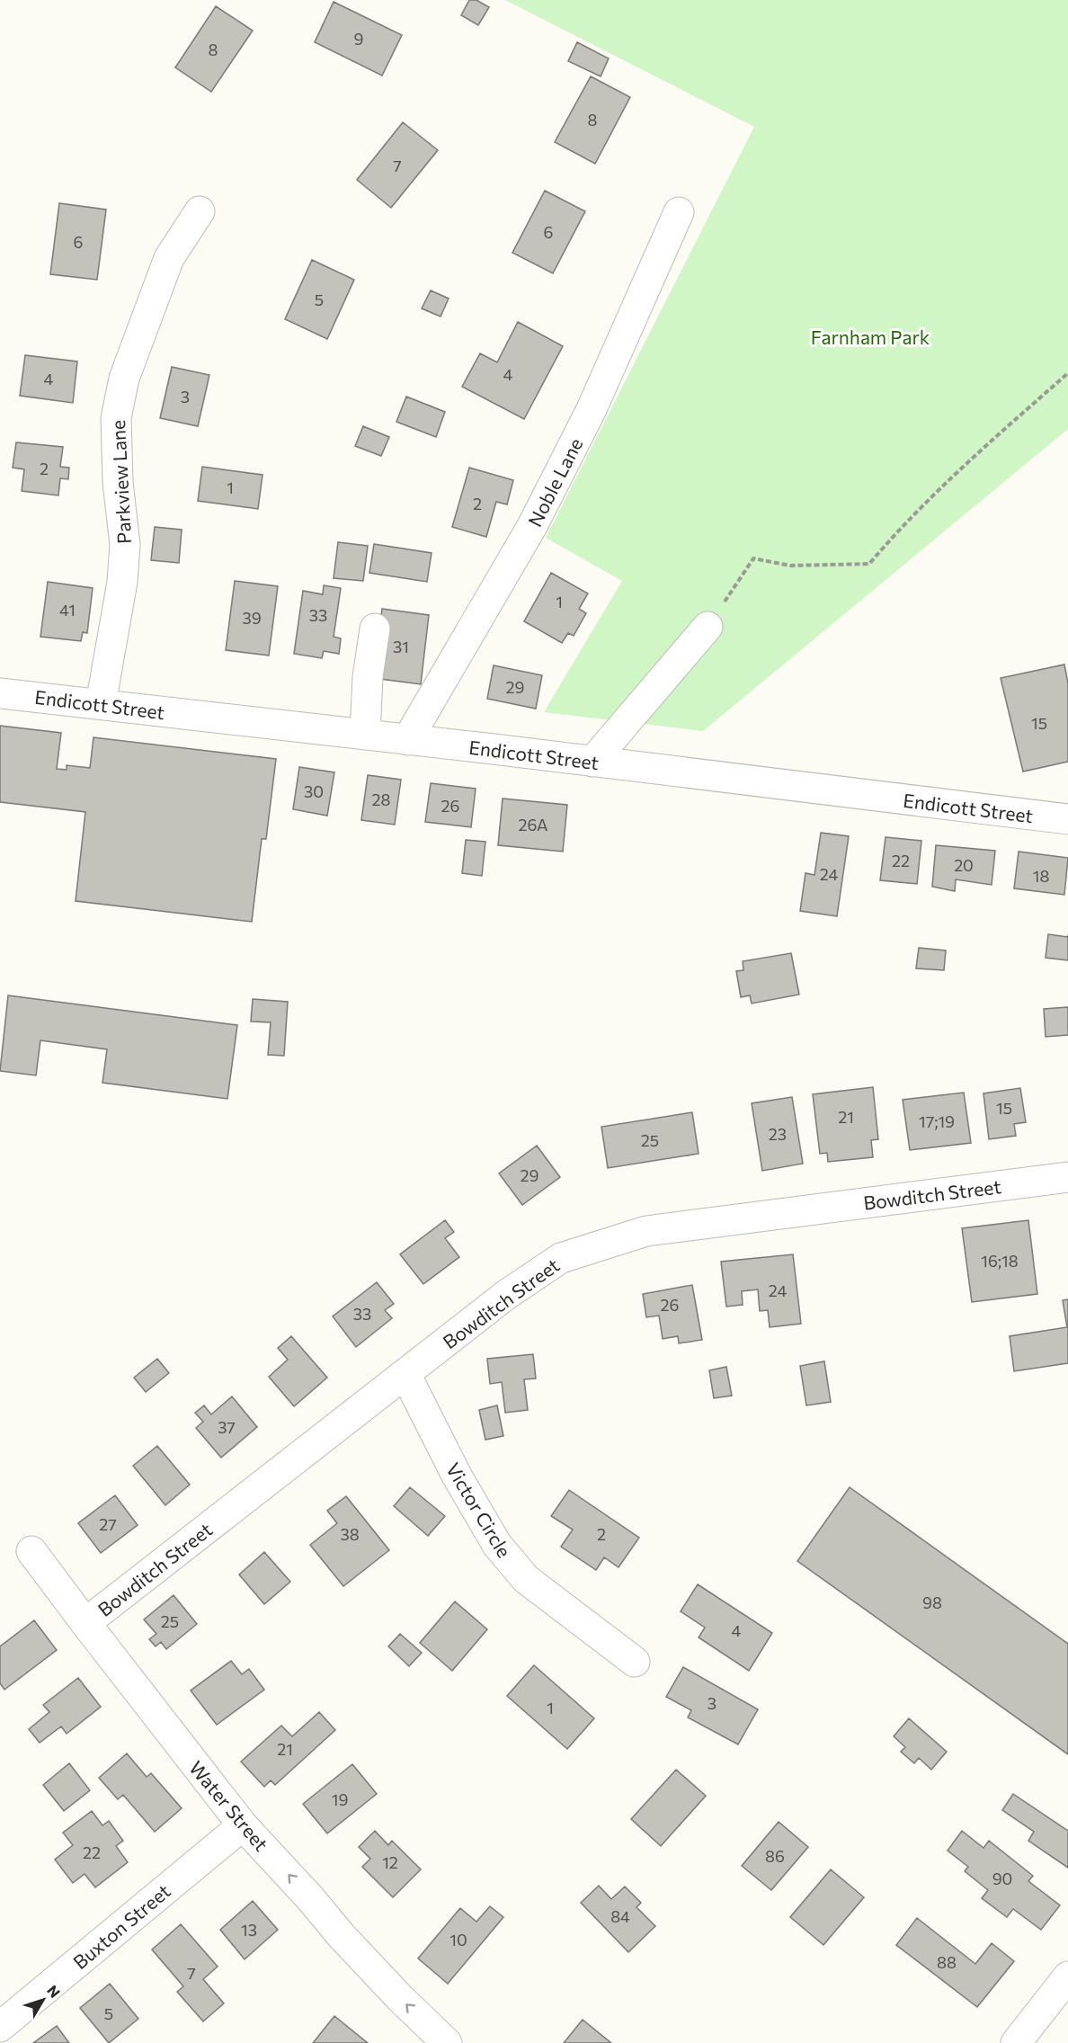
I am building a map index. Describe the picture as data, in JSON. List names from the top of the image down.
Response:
{
  "streets": {
    "street": [
      "Parkview Lane",
      "Noble Lane",
      "Endicott Street",
      "Bowditch Street",
      "Victor Circle",
      "Water Street",
      "Buxton Street"
    ]
  },
  "crossings": [
    ["Parkview Lane", "Endicott Street"],
    ["Noble Lane", "Endicott Street"],
    ["Bowditch Street", "Victor Circle"],
    ["Bowditch Street", "Water Street"],
    ["Water Street", "Buxton Street"]
  ],
  "one_way": ["Water Street"],
  "parks": ["Farnham Park"],
  "house_numbers": [
    "9",
    "8",
    "8",
    "7",
    "6",
    "6",
    "5",
    "4",
    "4",
    "3",
    "2",
    "1",
    "2",
    "1",
    "41",
    "33",
    "39",
    "31",
    "29",
    "15",
    "30",
    "28",
    "26",
    "26A",
    "22",
    "20",
    "24",
    "18",
    "15",
    "21",
    "17;19",
    "23",
    "25",
    "29",
    "16;18",
    "24",
    "26",
    "33",
    "37",
    "27",
    "38",
    "2",
    "98",
    "25",
    "4",
    "3",
    "1",
    "21",
    "19",
    "22",
    "86",
    "12",
    "90",
    "84",
    "13",
    "10",
    "88",
    "7",
    "5"
  ],
  "north": "top right"
}
